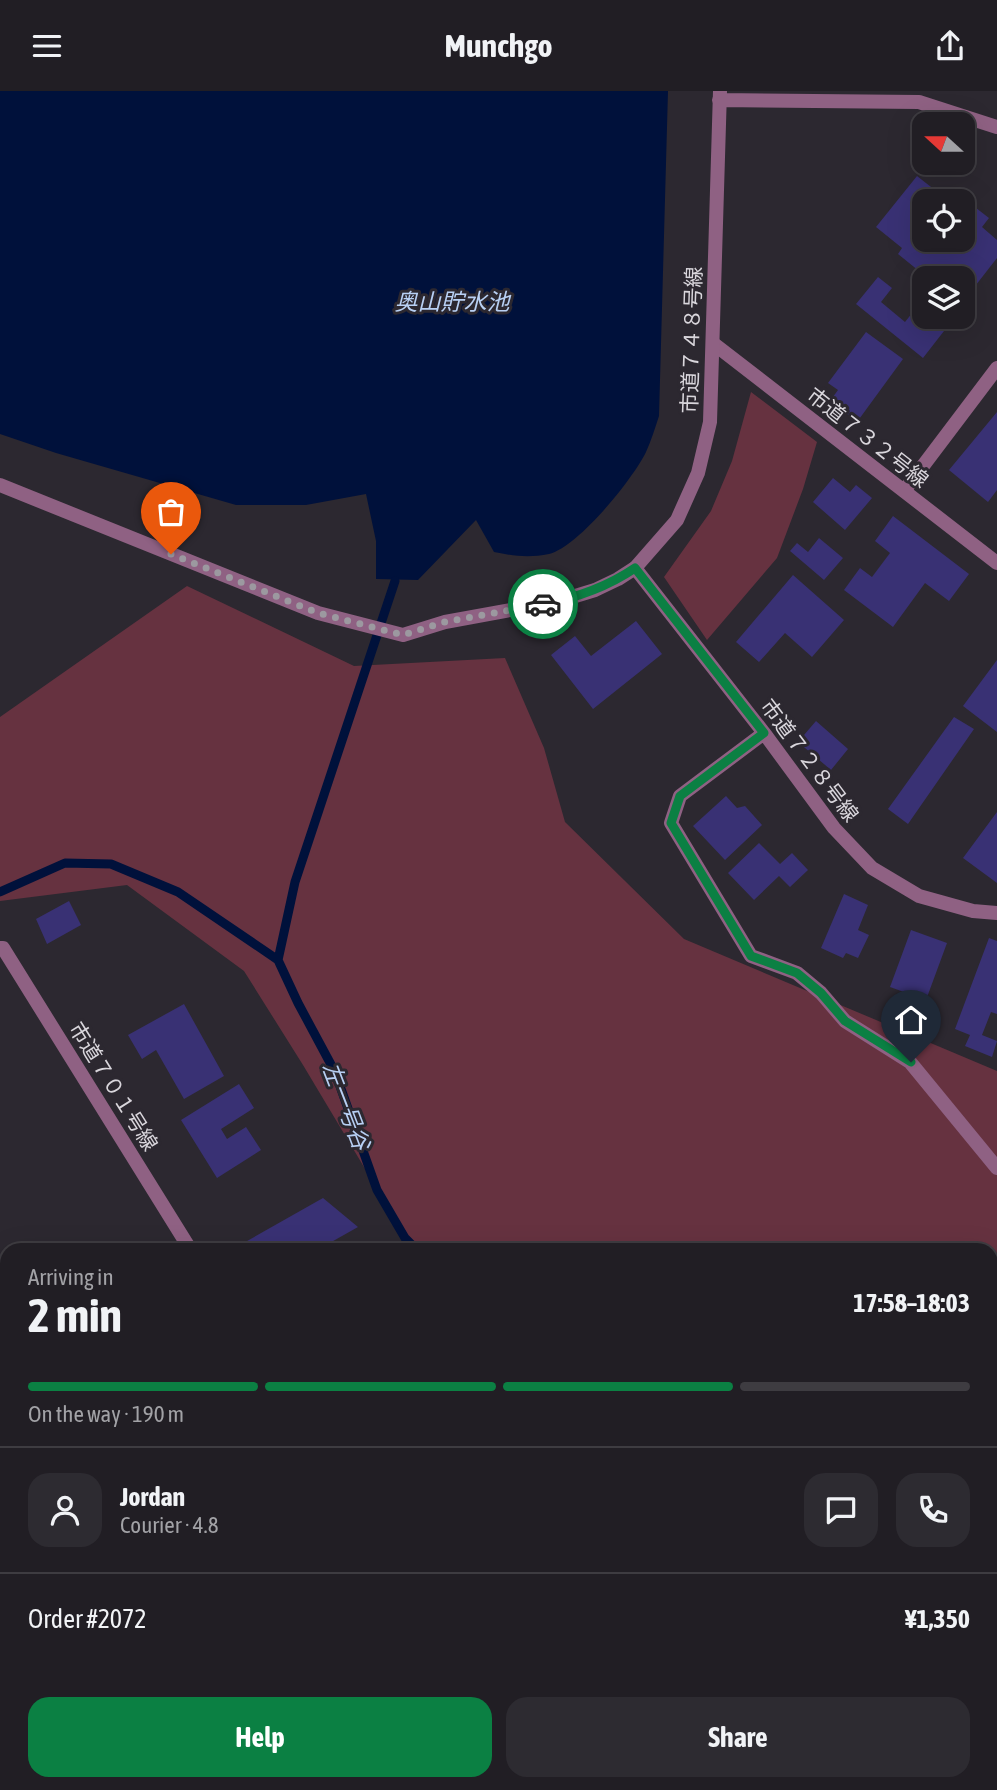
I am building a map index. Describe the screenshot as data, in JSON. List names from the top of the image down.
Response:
{
  "streets": {
    "street": [
      "市道７４８号線",
      "市道７３２号線",
      "市道７２８号線",
      "市道７０１号線"
    ]
  },
  "crossings": [
    ["市道７４８号線", "市道７３２号線"],
    ["市道７４８号線", "市道７２８号線"]
  ],
  "water": ["奥山貯水池", "左一号谷"],
  "north": "left",
  "page": {
    "header": "Munchgo",
    "heading": ["2 min", "Arriving in", "17:58–18:03"],
    "panel": [
      "Jordan",
      "Courier · 4.8",
      "Order #2072",
      "¥1,350"
    ],
    "bar": "On the way · 190 m",
    "buttons": ["Help", "Share"]
  }
}
